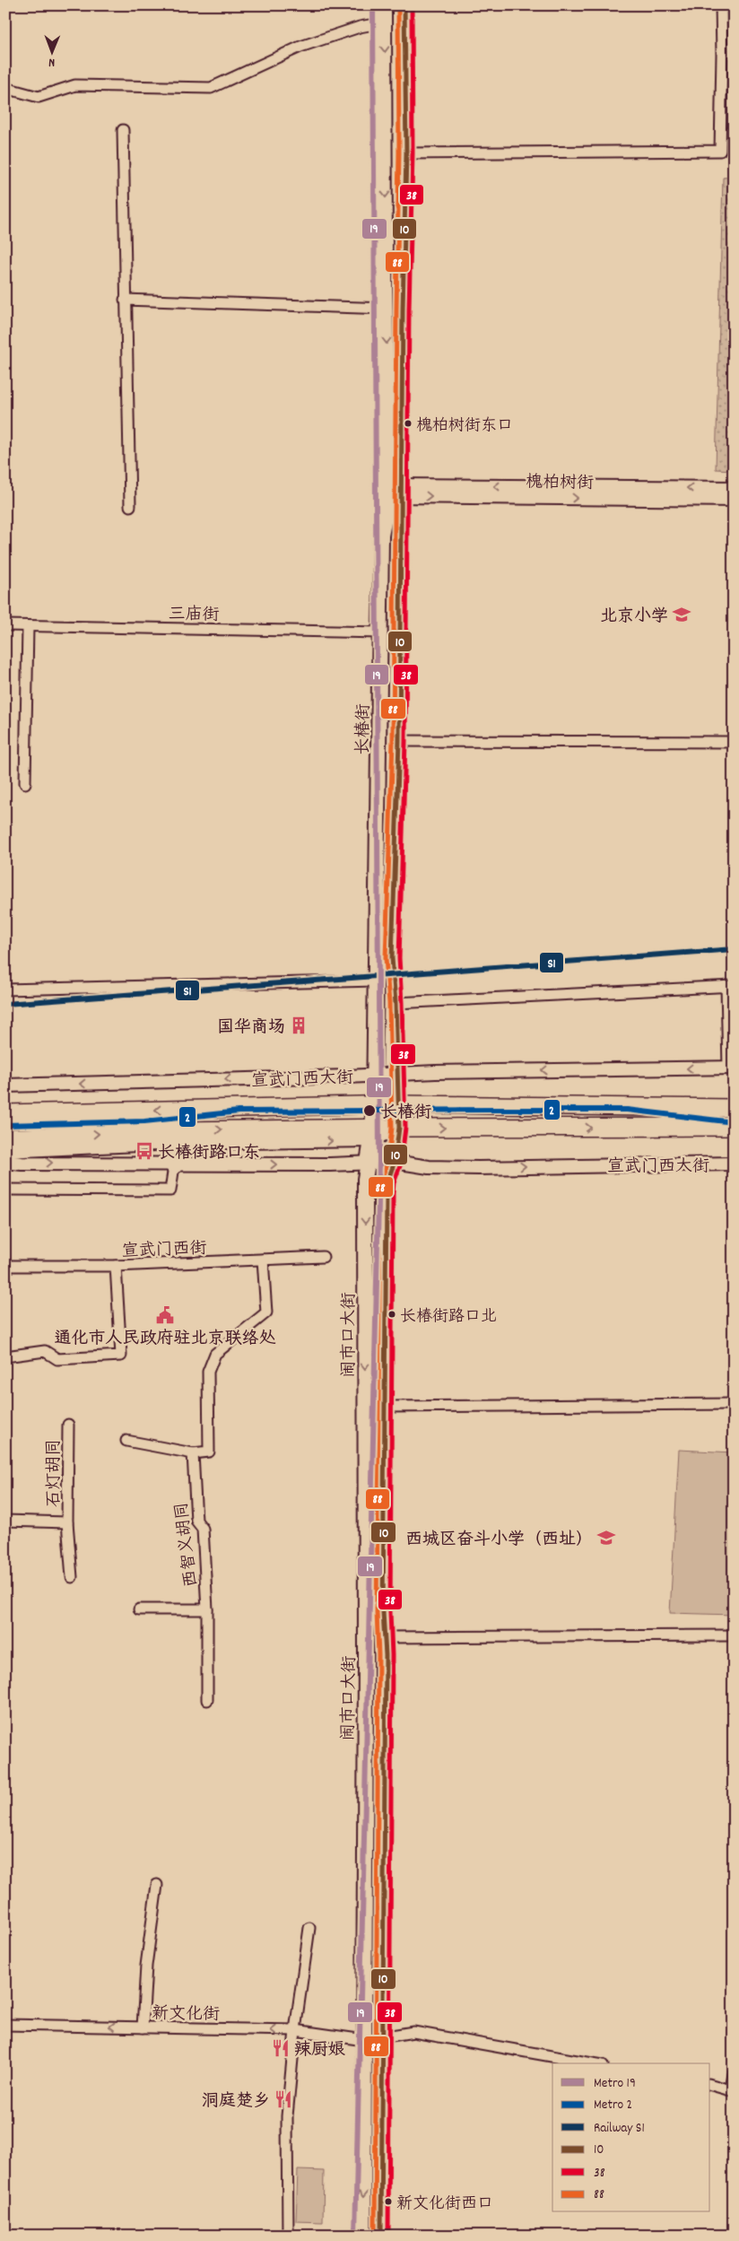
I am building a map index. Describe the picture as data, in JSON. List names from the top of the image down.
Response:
{
  "streets": {
    "main road": ["长椿街", "宣武门西大街", "闹市口大街"],
    "street": [
      "槐柏树街",
      "三庙街",
      "宣武门西街",
      "石灯胡同",
      "西智义胡同",
      "新文化街"
    ]
  },
  "crossings": [
    ["槐柏树街", "长椿街"],
    ["三庙街", "长椿街"],
    ["长椿街", "宣武门西大街"],
    ["长椿街", "闹市口大街"],
    ["宣武门西大街", "闹市口大街"],
    ["闹市口大街", "新文化街"]
  ],
  "one_way": ["新文化街"],
  "places": {
    "other": [
      "槐柏树街东口",
      "长椿街",
      "长椿街路口北",
      "新文化街西口"
    ],
    "school or university": ["北京小学", "西城区奋斗小学（西址）"],
    "building": ["国华商场"],
    "bus stop": ["长椿街路口东"],
    "public building": ["通化市人民政府驻北京联络处"],
    "restaurant": ["辣厨娘", "洞庭楚乡"]
  },
  "lines": [
    "metro line 19",
    "transit line 10",
    "transit line 38",
    "transit line 88",
    "rail line S1",
    "metro line 2"
  ],
  "legend": [
    "Metro 19",
    "Metro 2",
    "Railway S1",
    "10",
    "38",
    "88"
  ],
  "north": "bottom"
}
